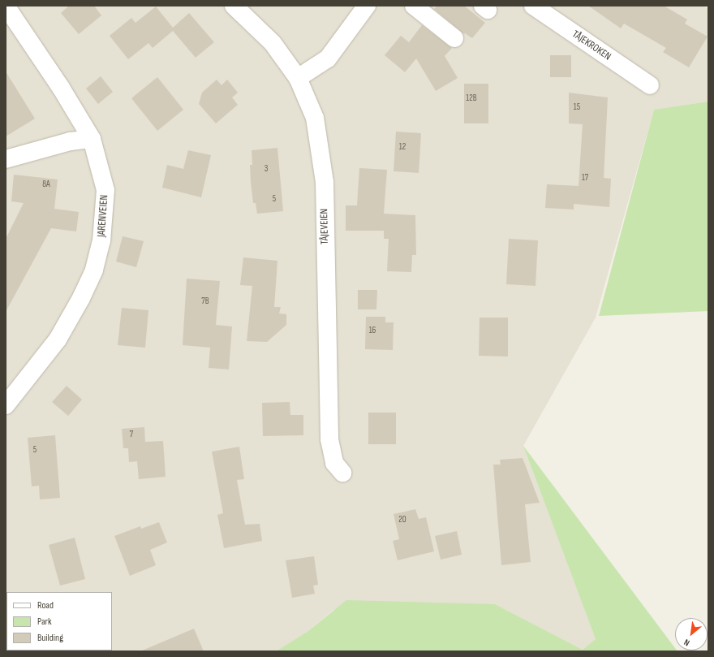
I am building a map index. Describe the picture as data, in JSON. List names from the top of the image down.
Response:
{
  "streets": {
    "street": ["TÅJEKROKEN", "JARENVEIEN", "TÅJEVEIEN"]
  },
  "house_numbers": [
    "12B",
    "15",
    "12",
    "3",
    "17",
    "8A",
    "5",
    "7B",
    "16",
    "7",
    "5",
    "20"
  ],
  "legend": ["Road", "Park", "Building"],
  "north": "bottom left"
}
